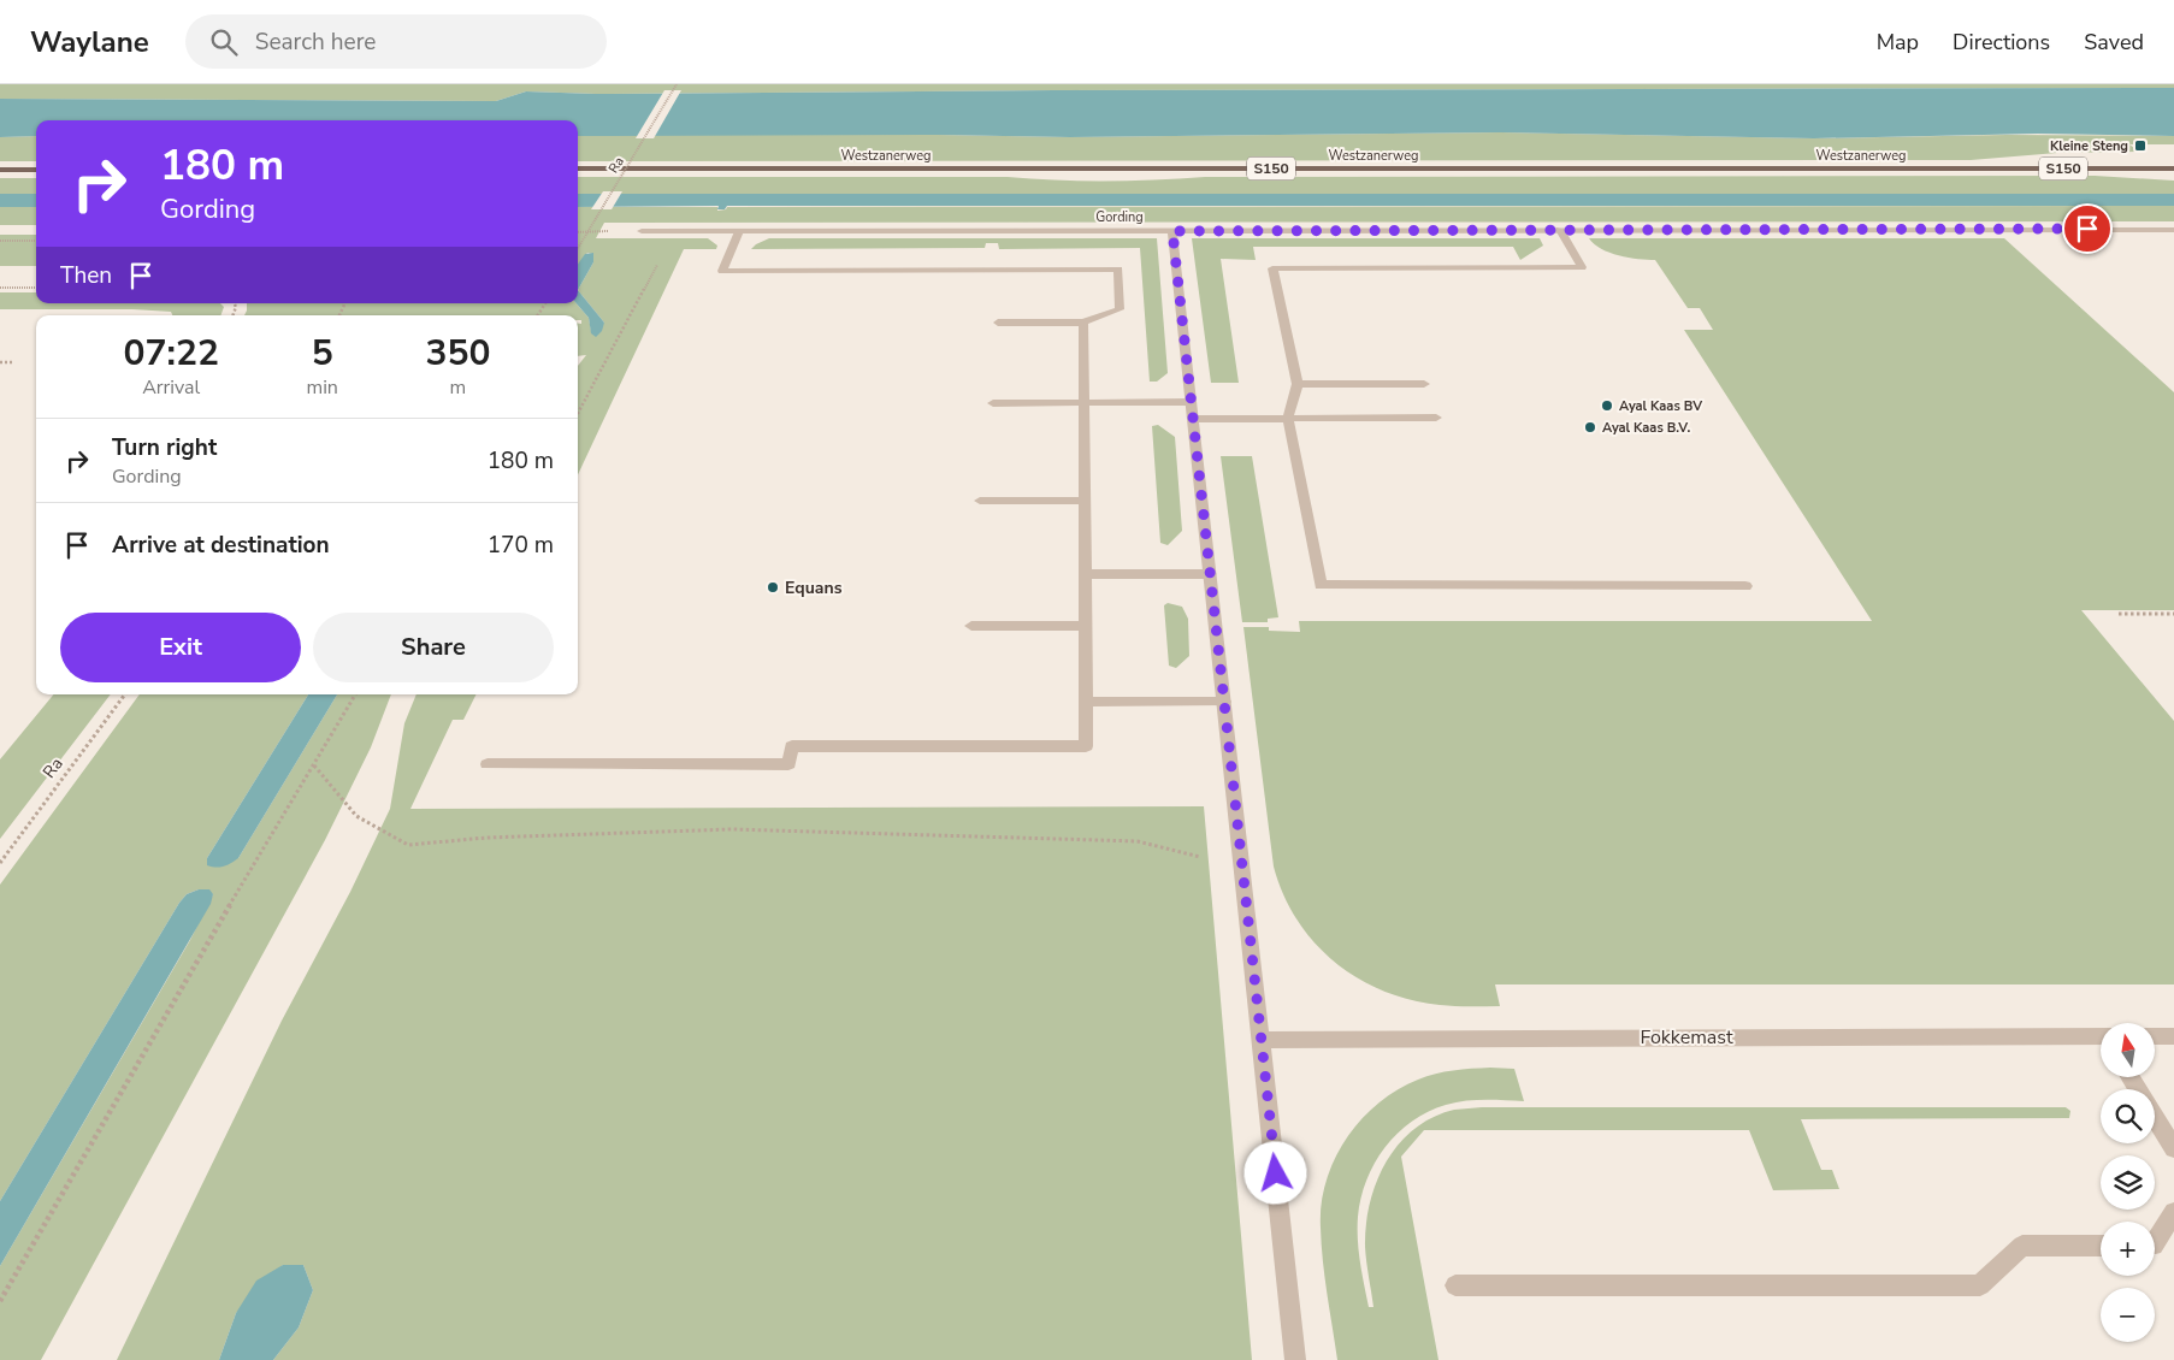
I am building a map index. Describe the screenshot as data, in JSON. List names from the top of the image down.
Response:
{
  "streets": {
    "main road": ["Westzanerweg", "S150"],
    "street": ["Gording", "Fokkemast"],
    "path": ["Ra"]
  },
  "places": {
    "transit": ["Kleine Steng"],
    "other": ["Ayal Kaas BV", "Ayal Kaas B.V.", "Equans"]
  },
  "north": "top",
  "page": {
    "header": "Waylane",
    "search": "Search here",
    "nav": ["Map", "Directions", "Saved"],
    "turn": ["180 m", "Gording"],
    "then": "Then",
    "eta": [
      "07:22",
      "Arrival",
      "5",
      "min",
      "350",
      "m"
    ],
    "list": [
      {
        "name": "Turn right",
        "note": "Gording",
        "value": "180 m"
      },
      {
        "name": "Arrive at destination",
        "value": "170 m"
      }
    ],
    "buttons": ["Exit", "Share"],
    "map_buttons": ["+", "−"]
  }
}
